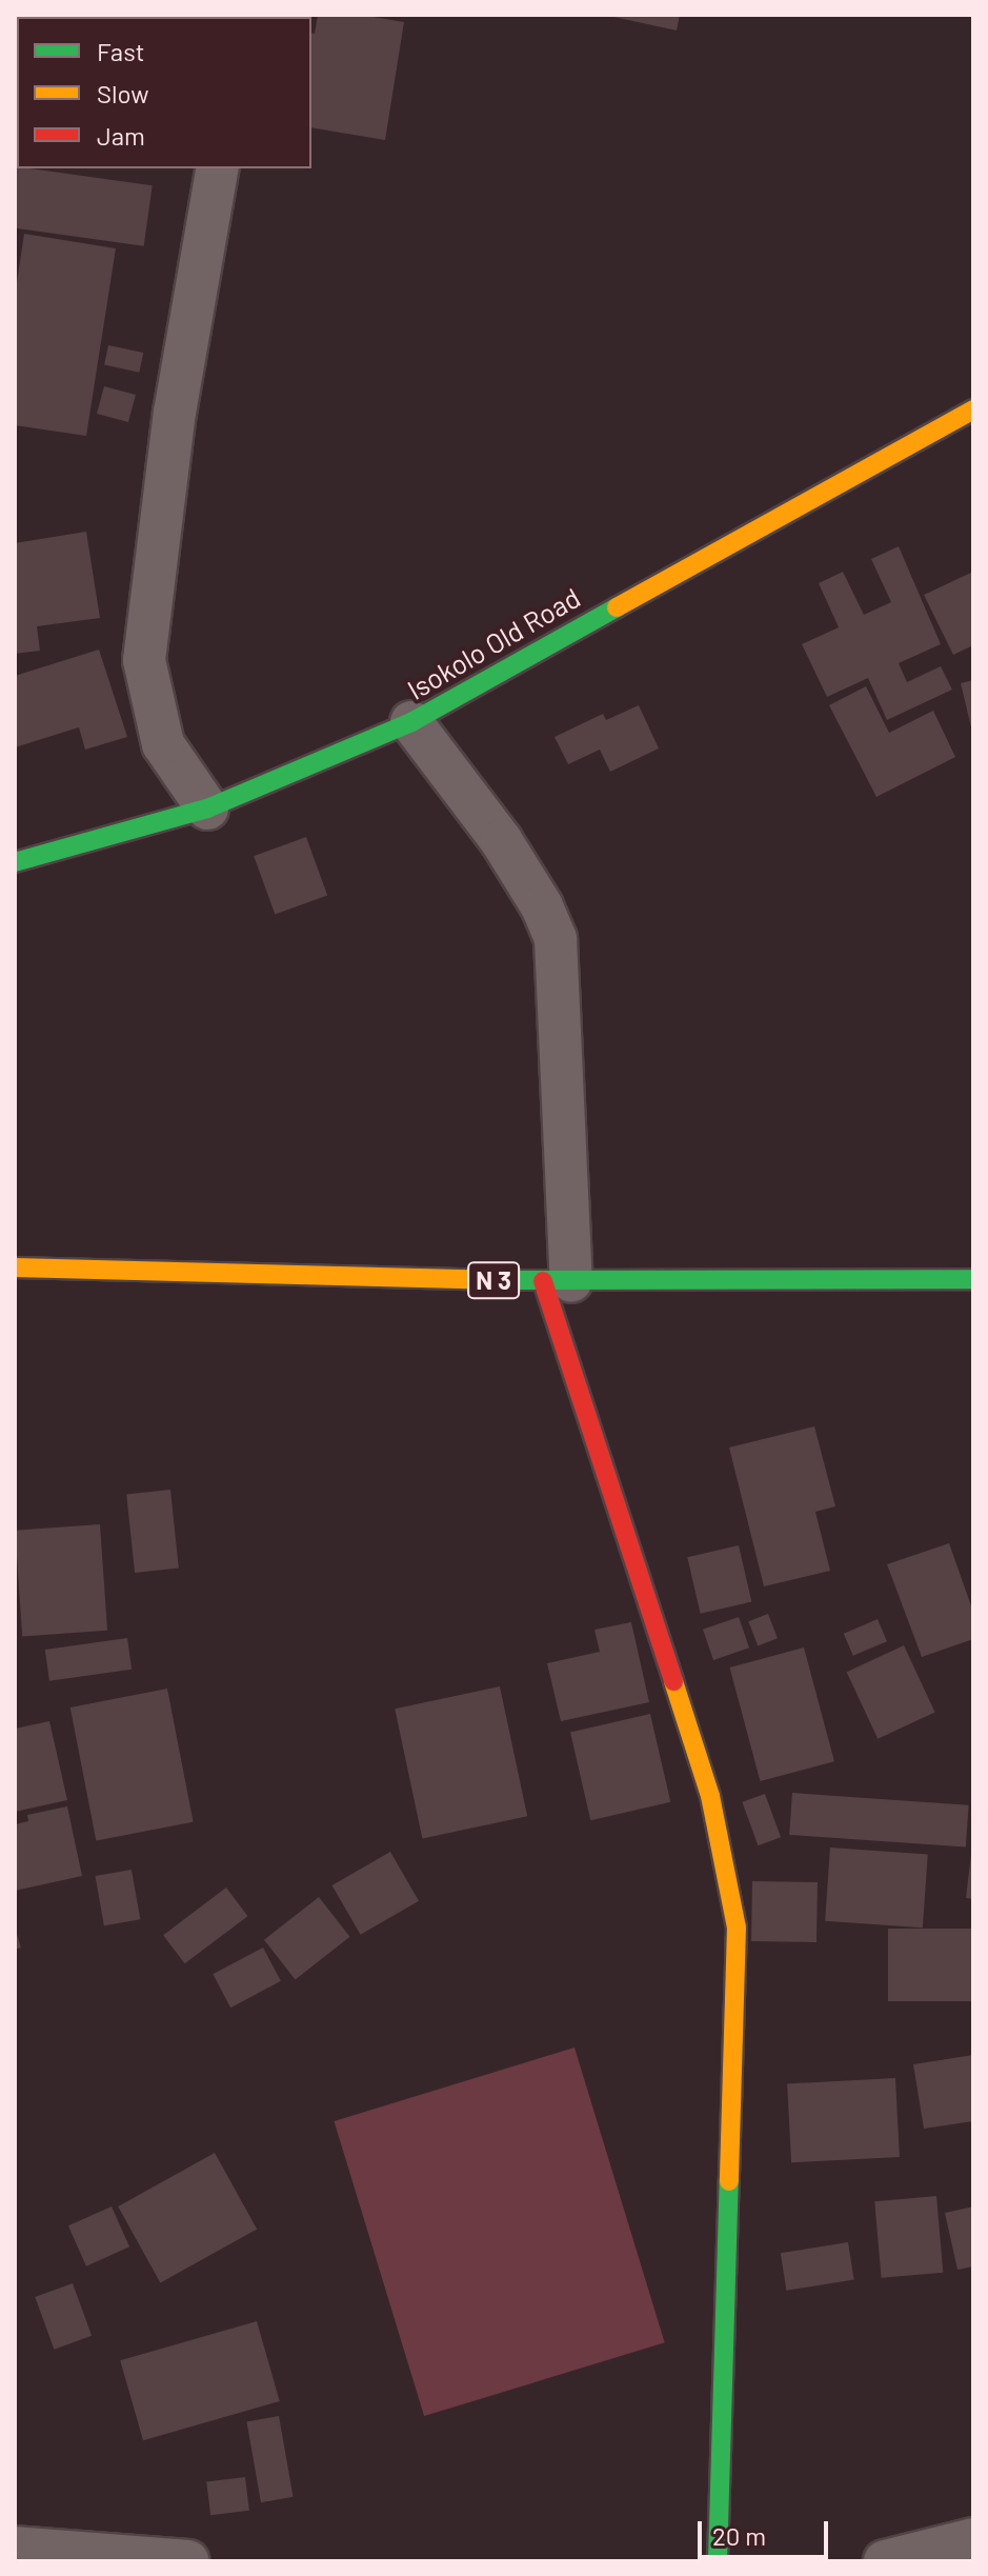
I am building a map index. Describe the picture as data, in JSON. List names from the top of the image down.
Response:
{
  "streets": {
    "main road": ["Isokolo Old Road", "N 3"]
  },
  "legend": ["Fast", "Slow", "Jam"],
  "scale_bar": "20 m"
}
